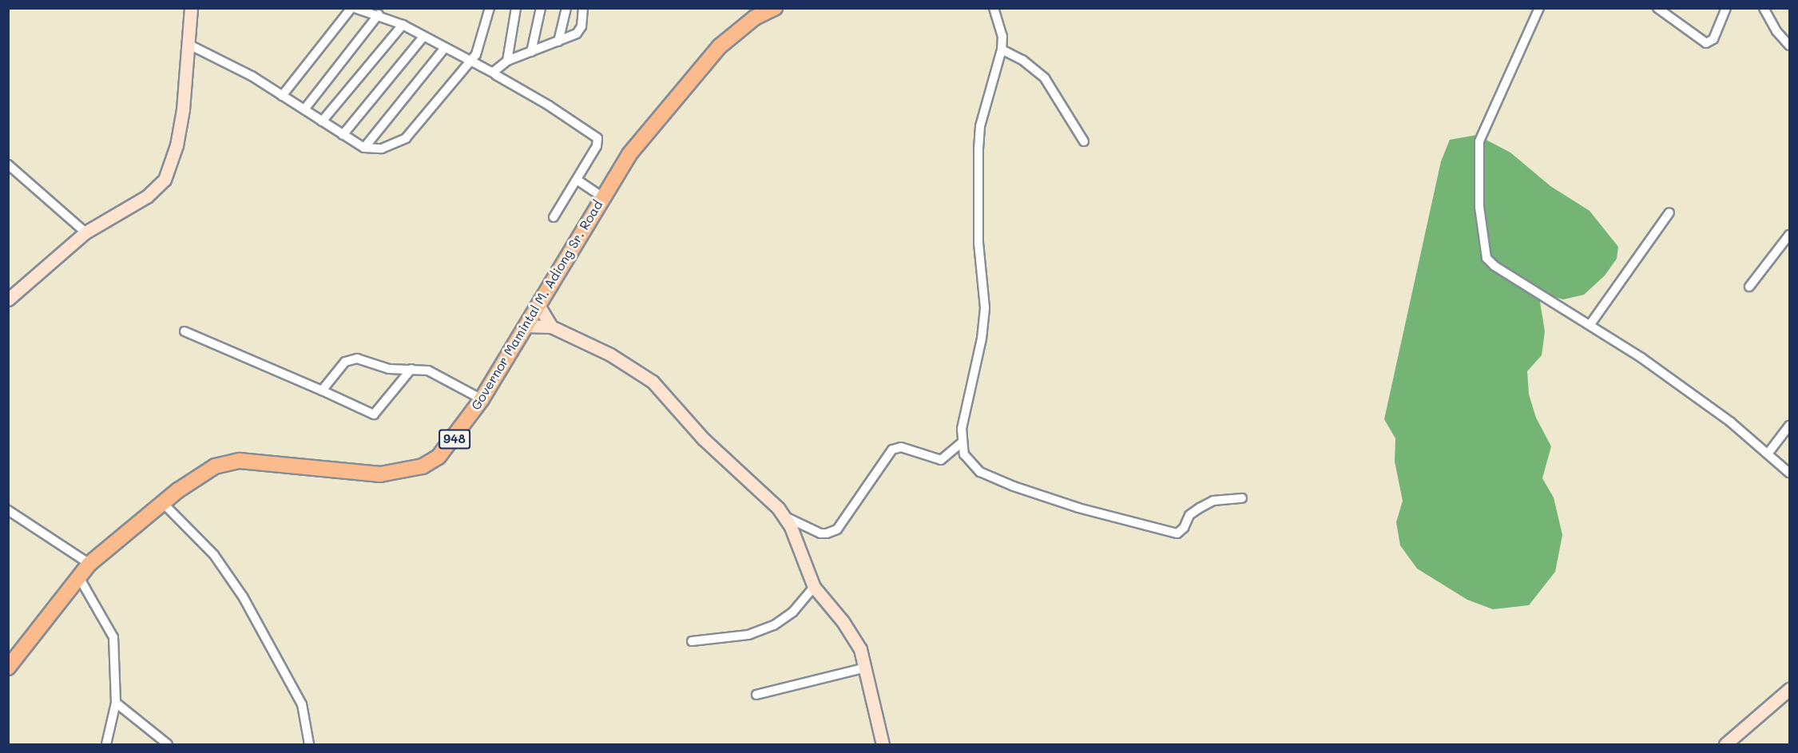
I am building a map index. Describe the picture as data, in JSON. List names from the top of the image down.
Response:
{
  "streets": {
    "main road": ["Governor Mamintal M. Adiong Sr. Road", "948"]
  }
}
